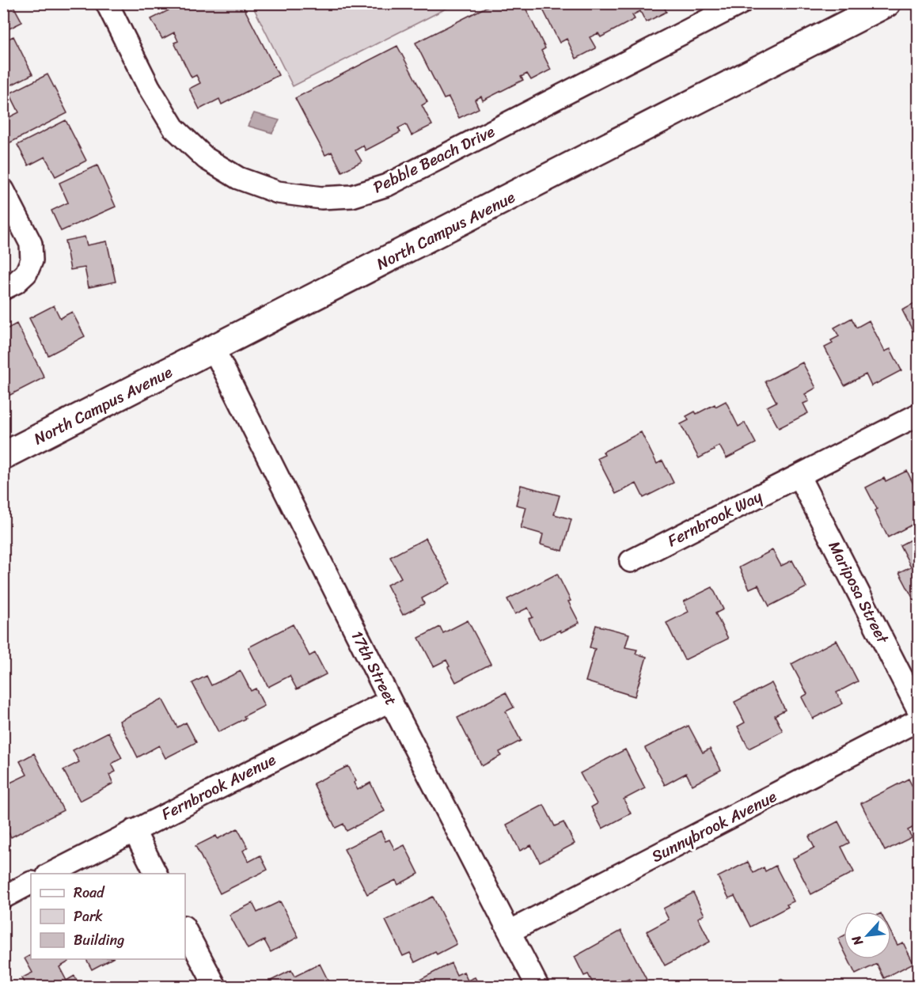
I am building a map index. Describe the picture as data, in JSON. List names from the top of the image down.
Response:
{
  "streets": {
    "main road": ["North Campus Avenue"],
    "street": [
      "Pebble Beach Drive",
      "Fernbrook Way",
      "Mariposa Street",
      "17th Street",
      "Fernbrook Avenue",
      "Sunnybrook Avenue"
    ]
  },
  "crossings": [
    ["North Campus Avenue", "17th Street"],
    ["Fernbrook Way", "Mariposa Street"],
    ["17th Street", "Fernbrook Avenue"],
    ["17th Street", "Sunnybrook Avenue"]
  ],
  "legend": ["Road", "Park", "Building"],
  "north": "bottom left"
}
